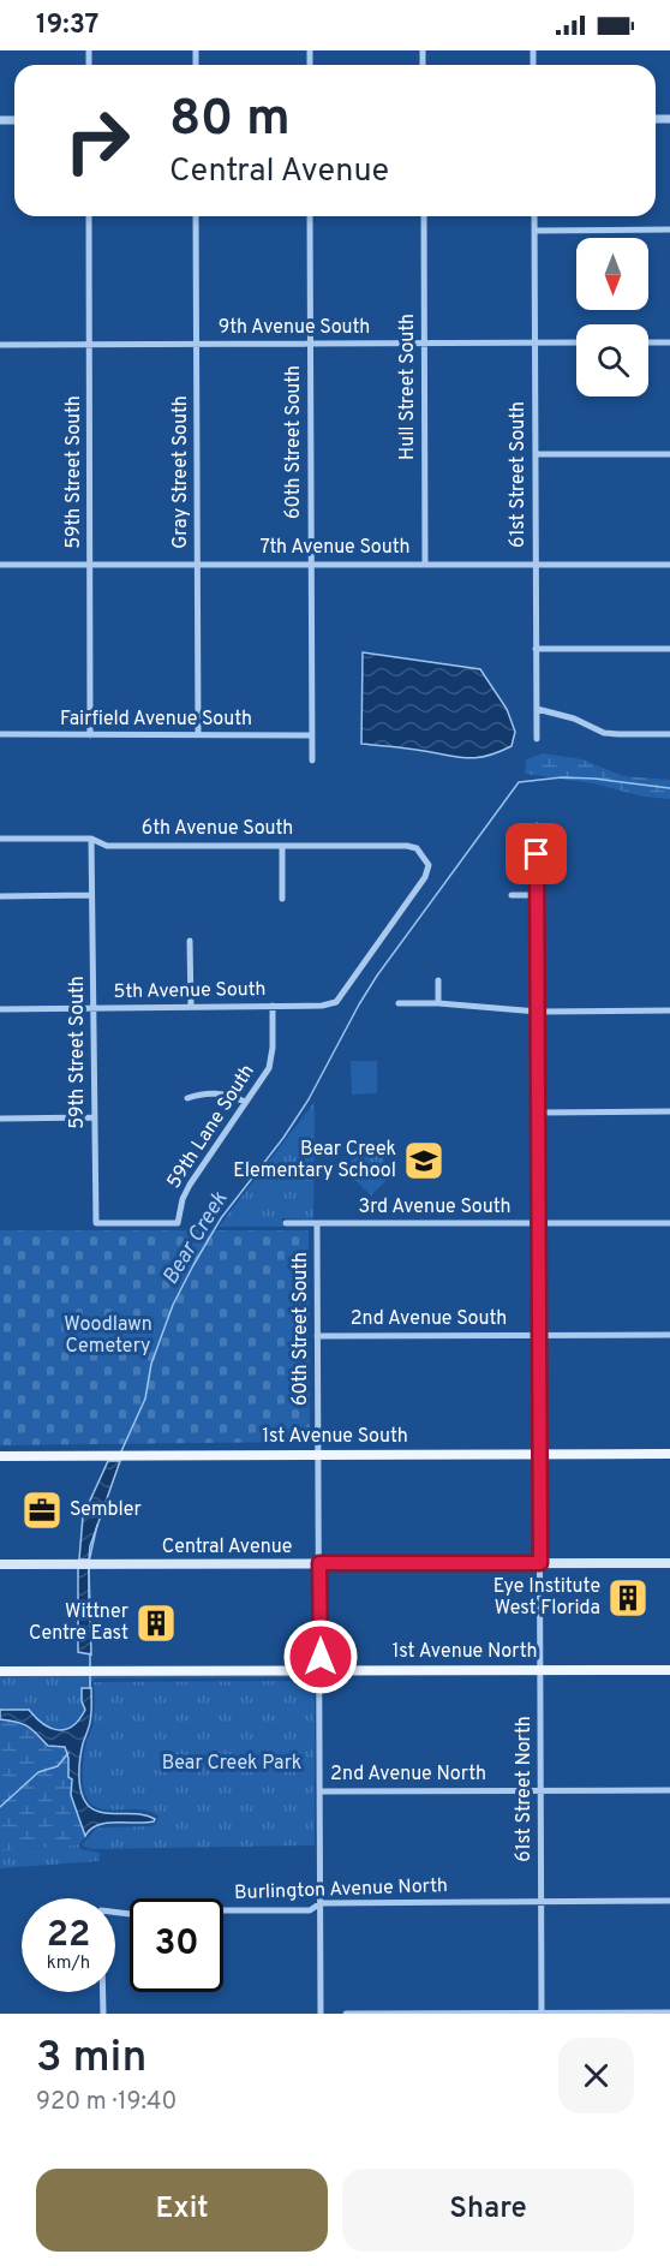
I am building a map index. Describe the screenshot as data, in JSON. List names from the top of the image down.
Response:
{
  "streets": {
    "main road": ["1st Avenue South", "Central Avenue", "1st Avenue North"],
    "street": [
      "9th Avenue South",
      "Hull Street South",
      "60th Street South",
      "59th Street South",
      "Gray Street South",
      "61st Street South",
      "7th Avenue South",
      "Fairfield Avenue South",
      "6th Avenue South",
      "5th Avenue South",
      "59th Lane South",
      "3rd Avenue South",
      "2nd Avenue South",
      "2nd Avenue North",
      "61st Street North",
      "Burlington Avenue North"
    ]
  },
  "crossings": [
    ["9th Avenue South", "Hull Street South"],
    ["9th Avenue South", "60th Street South"],
    ["9th Avenue South", "59th Street South"],
    ["9th Avenue South", "Gray Street South"],
    ["9th Avenue South", "61st Street South"],
    ["Hull Street South", "7th Avenue South"],
    ["60th Street South", "7th Avenue South"],
    ["60th Street South", "Fairfield Avenue South"],
    ["60th Street South", "3rd Avenue South"],
    ["60th Street South", "2nd Avenue South"],
    ["60th Street South", "1st Avenue South"],
    ["60th Street South", "Central Avenue"],
    ["60th Street South", "1st Avenue North"],
    ["60th Street South", "2nd Avenue North"],
    ["60th Street South", "Burlington Avenue North"],
    ["59th Street South", "7th Avenue South"],
    ["59th Street South", "Fairfield Avenue South"],
    ["59th Street South", "6th Avenue South"],
    ["59th Street South", "5th Avenue South"],
    ["59th Street South", "59th Lane South"],
    ["Gray Street South", "7th Avenue South"],
    ["Gray Street South", "Fairfield Avenue South"],
    ["61st Street South", "7th Avenue South"],
    ["6th Avenue South", "5th Avenue South"],
    ["5th Avenue South", "59th Lane South"],
    ["Central Avenue", "61st Street North"],
    ["1st Avenue North", "61st Street North"],
    ["2nd Avenue North", "61st Street North"],
    ["61st Street North", "Burlington Avenue North"]
  ],
  "water": ["Bear Creek"],
  "parks": ["Woodlawn Cemetery", "Bear Creek Park"],
  "places": {
    "school or university": ["Bear Creek Elementary School"],
    "office": ["Sembler"],
    "building": ["Eye Institute West Florida", "Wittner Centre East"]
  },
  "north": "bottom",
  "page": {
    "status": "19:37",
    "turn": ["80 m", "Central Avenue"],
    "speed": "22 km/h",
    "limit": "30",
    "heading": ["3 min", "920 m · 19:40"],
    "buttons": ["Exit", "Share"]
  }
}
